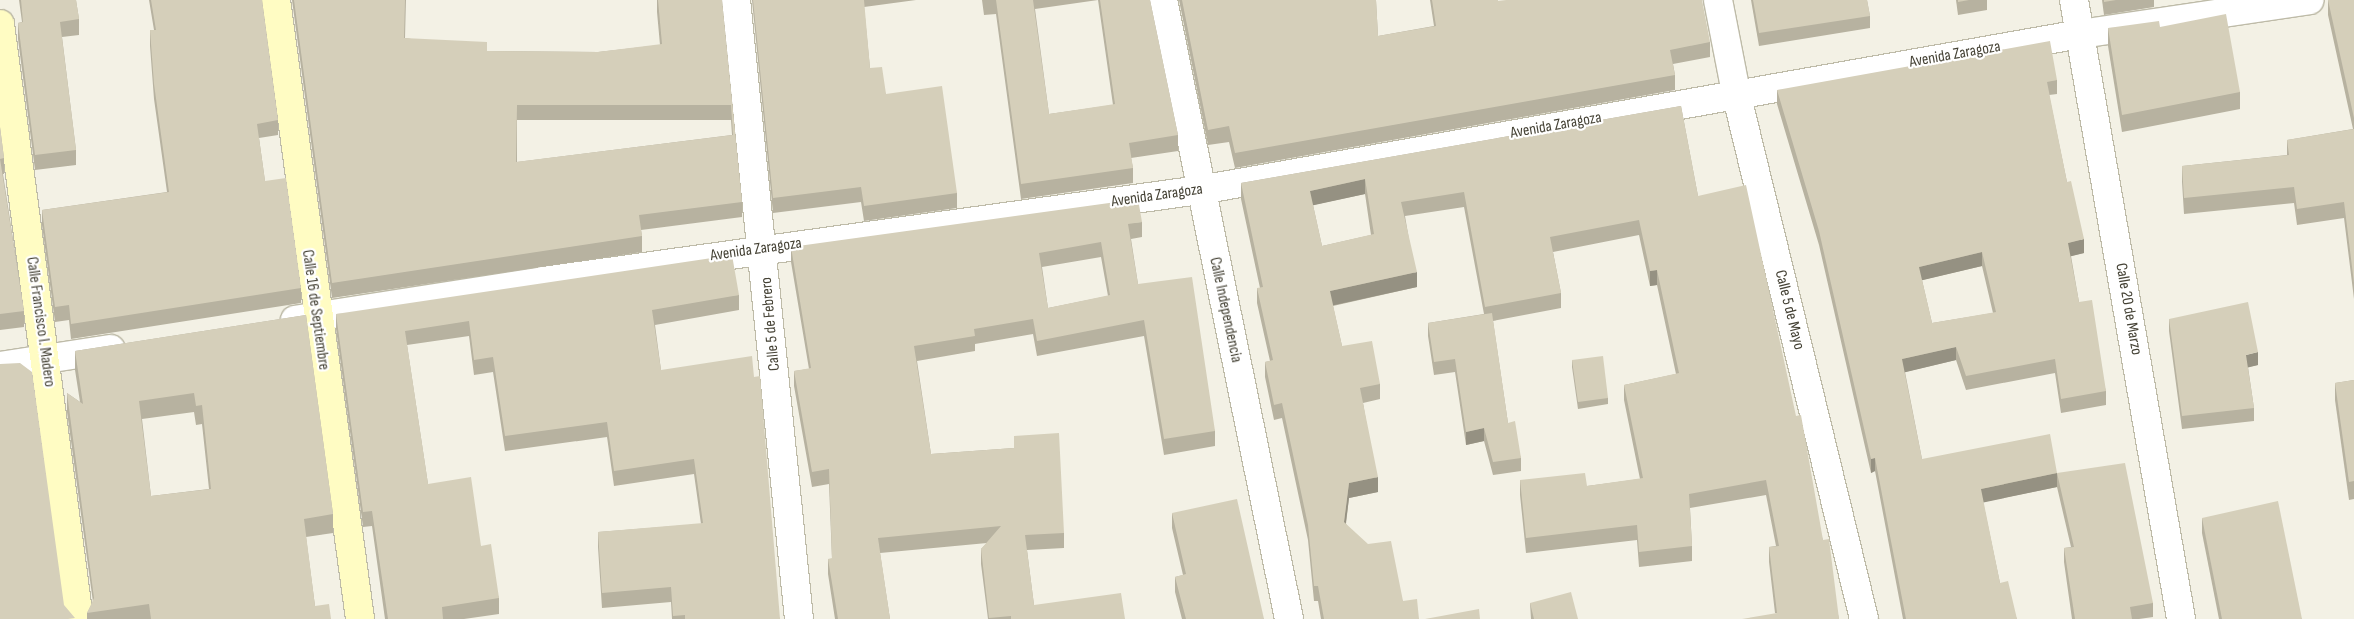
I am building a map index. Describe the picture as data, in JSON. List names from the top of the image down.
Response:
{
  "streets": {
    "main road": ["Calle 16 de Septiembre", "Calle Francisco I. Madero"],
    "street": [
      "Avenida Zaragoza",
      "Calle 20 de Marzo",
      "Calle Independencia",
      "Calle 5 de Mayo",
      "Calle 5 de Febrero"
    ]
  },
  "crossings": [
    ["Avenida Zaragoza", "Calle 20 de Marzo"],
    ["Avenida Zaragoza", "Calle 16 de Septiembre"],
    ["Avenida Zaragoza", "Calle Independencia"],
    ["Avenida Zaragoza", "Calle 5 de Mayo"],
    ["Avenida Zaragoza", "Calle 5 de Febrero"]
  ]
}
